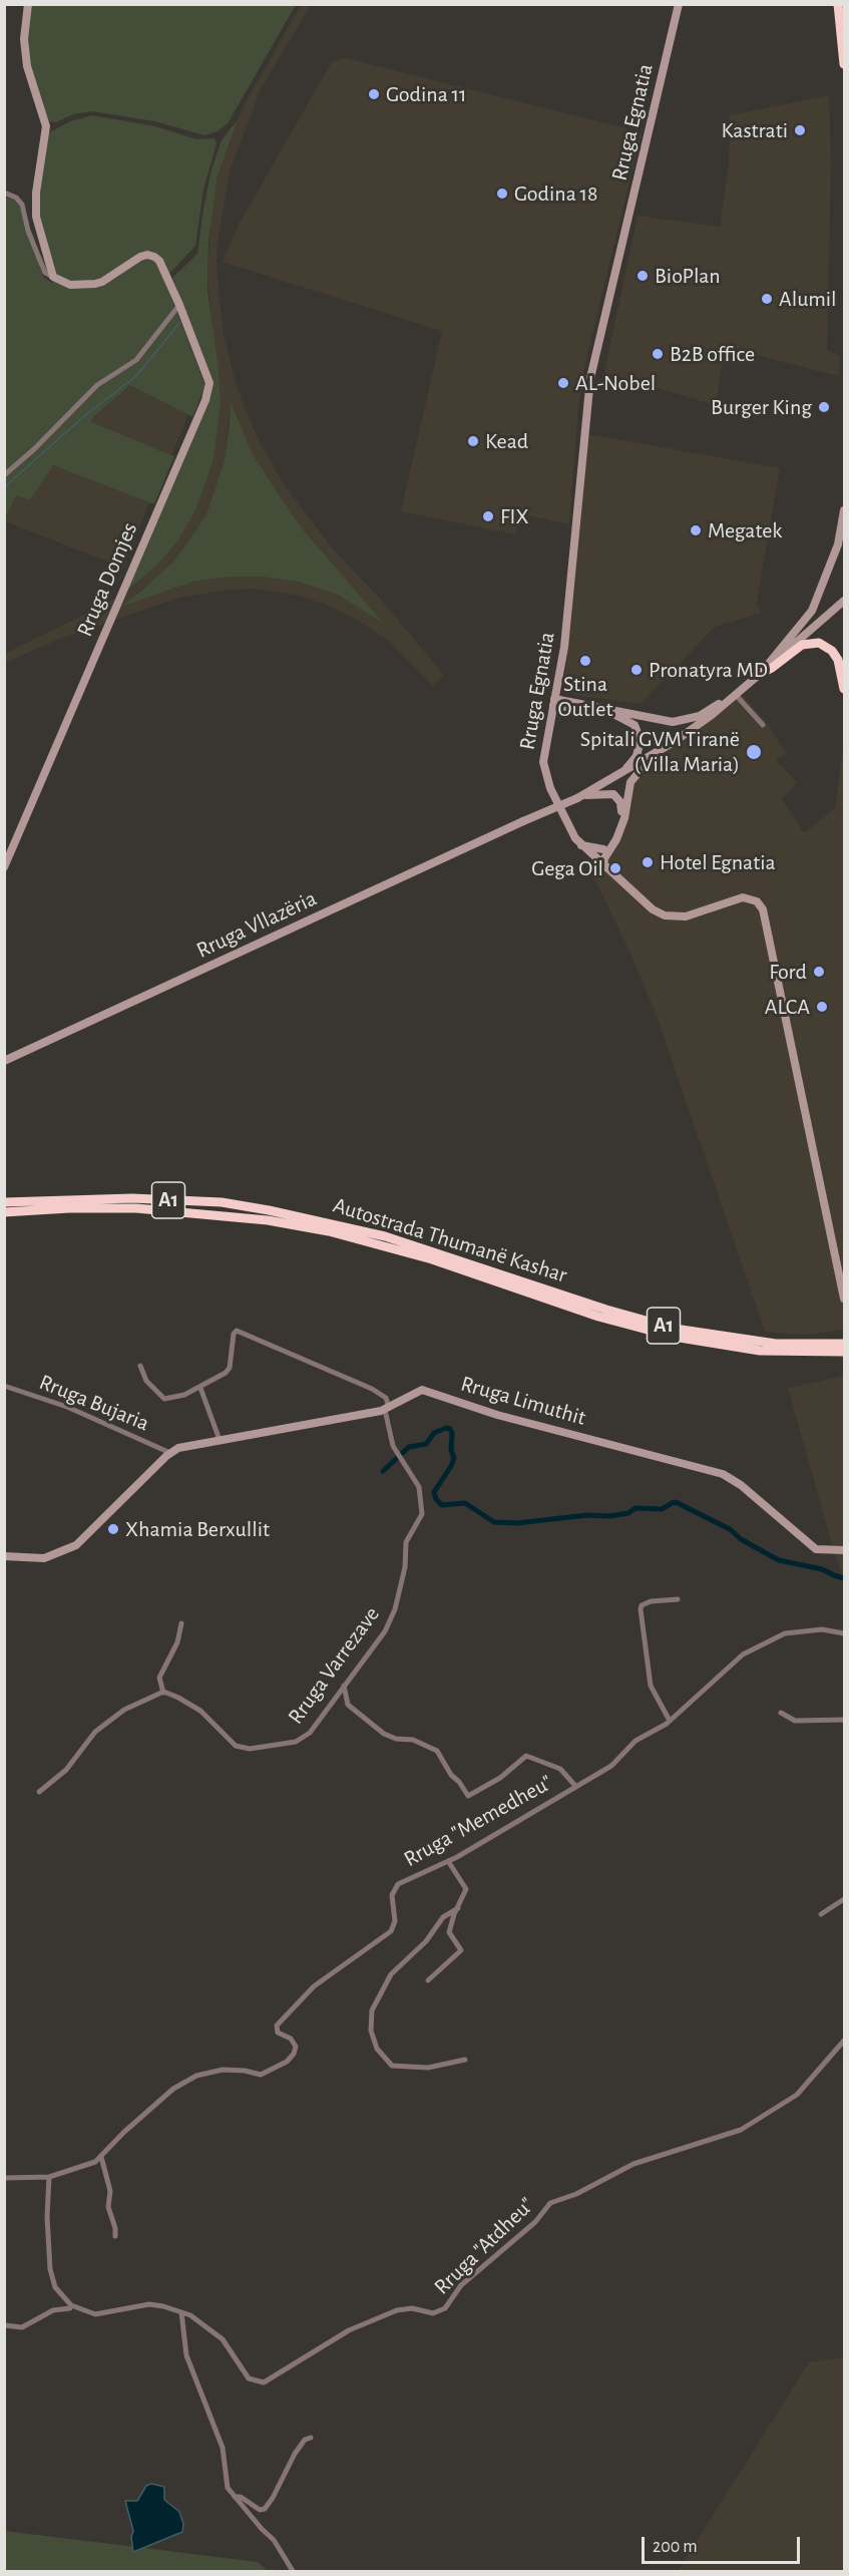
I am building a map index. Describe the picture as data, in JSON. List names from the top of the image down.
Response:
{
  "streets": {
    "highway": ["A1", "Autostrada Thumanë Kashar"],
    "main road": [
      "Rruga Egnatia",
      "Rruga Domjes",
      "Rruga Vllazëria",
      "Rruga Limuthit"
    ],
    "street": [
      "Rruga Bujaria",
      "Rruga Varrezave",
      "Rruga \"Memedheu\"",
      "Rruga \"Atdheu\""
    ]
  },
  "crossings": [
    ["Rruga Limuthit", "Rruga Bujaria"],
    ["Rruga Limuthit", "Rruga Varrezave"]
  ],
  "places": [
    "Godina 11",
    "Kastrati",
    "Godina 18",
    "BioPlan",
    "Alumil",
    "B2B office",
    "AL-Nobel",
    "Burger King",
    "Kead",
    "FIX",
    "Megatek",
    "Stina Outlet",
    "Pronatyra MD",
    "Spitali GVM Tiranë (Villa Maria)",
    "Hotel Egnatia",
    "Gega Oil",
    "Ford",
    "ALCA",
    "Xhamia Berxullit"
  ],
  "scale_bar": "200 m"
}
